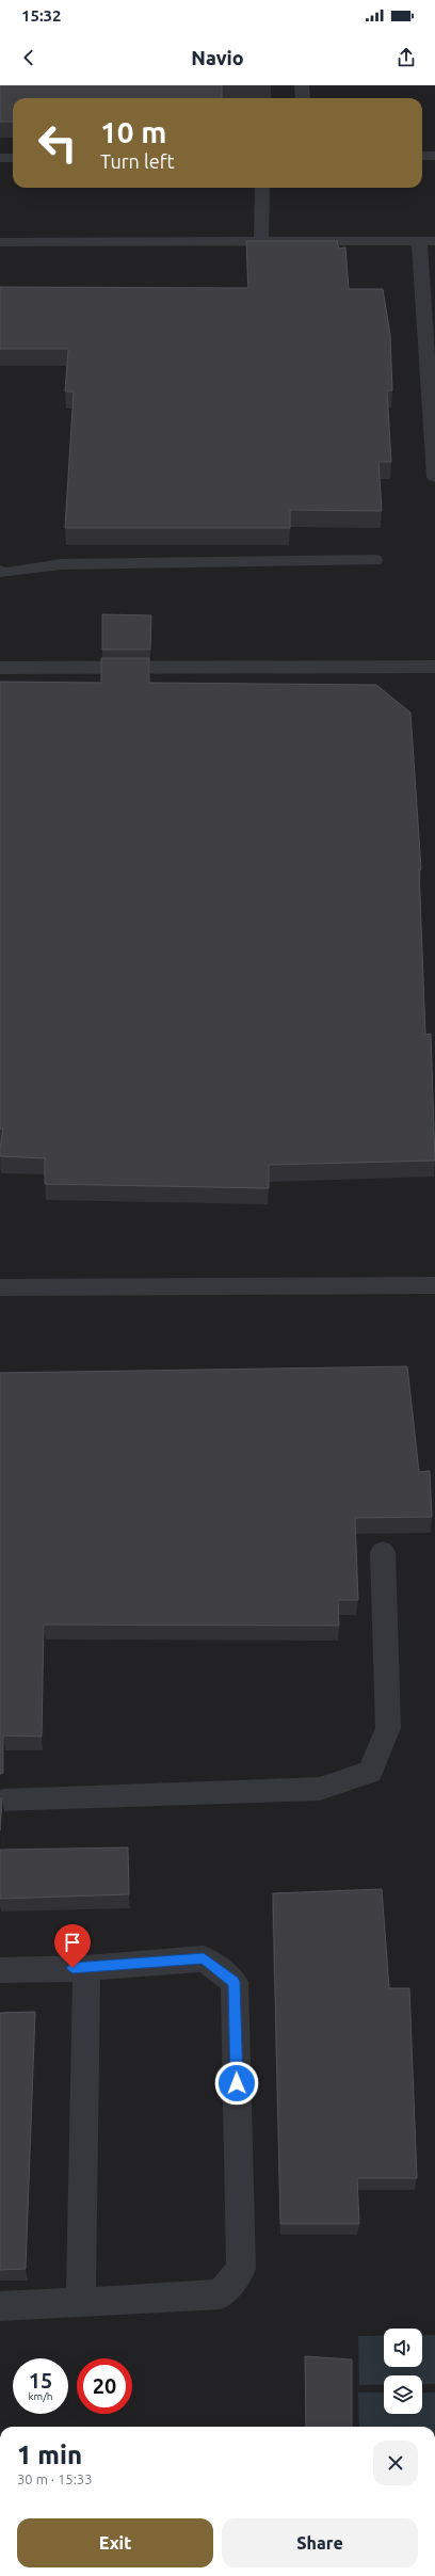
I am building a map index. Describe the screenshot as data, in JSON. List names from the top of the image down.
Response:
{
  "page": {
    "status": "15:32",
    "header": "Navio",
    "turn": ["10 m", "Turn left"],
    "speed": "15 km/h",
    "limit": "20",
    "heading": ["1 min", "30 m · 15:33"],
    "buttons": ["Exit", "Share"]
  }
}
